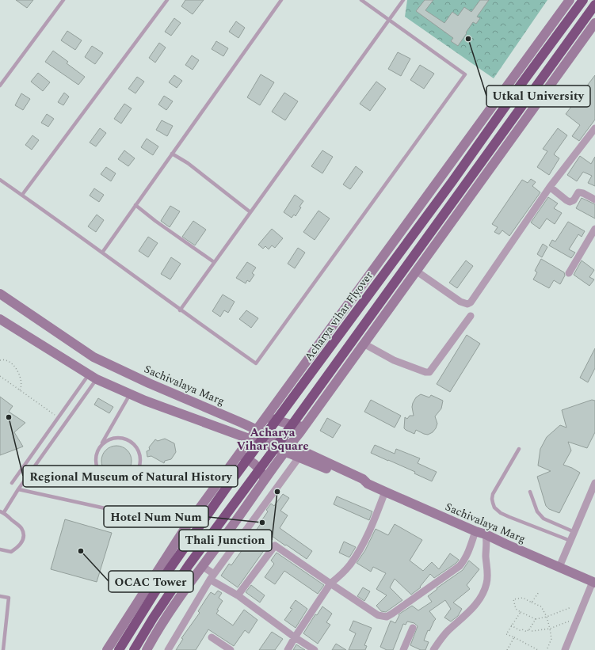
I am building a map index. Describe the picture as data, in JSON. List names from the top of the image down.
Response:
{
  "streets": {
    "highway": ["Acharya vihar Flyover"],
    "street": ["Sachivalaya Marg"]
  },
  "districts": ["Acharya Vihar Square"],
  "places": [
    "Utkal University",
    "Regional Museum of Natural History",
    "Thali Junction",
    "Hotel Num Num",
    "OCAC Tower"
  ]
}
